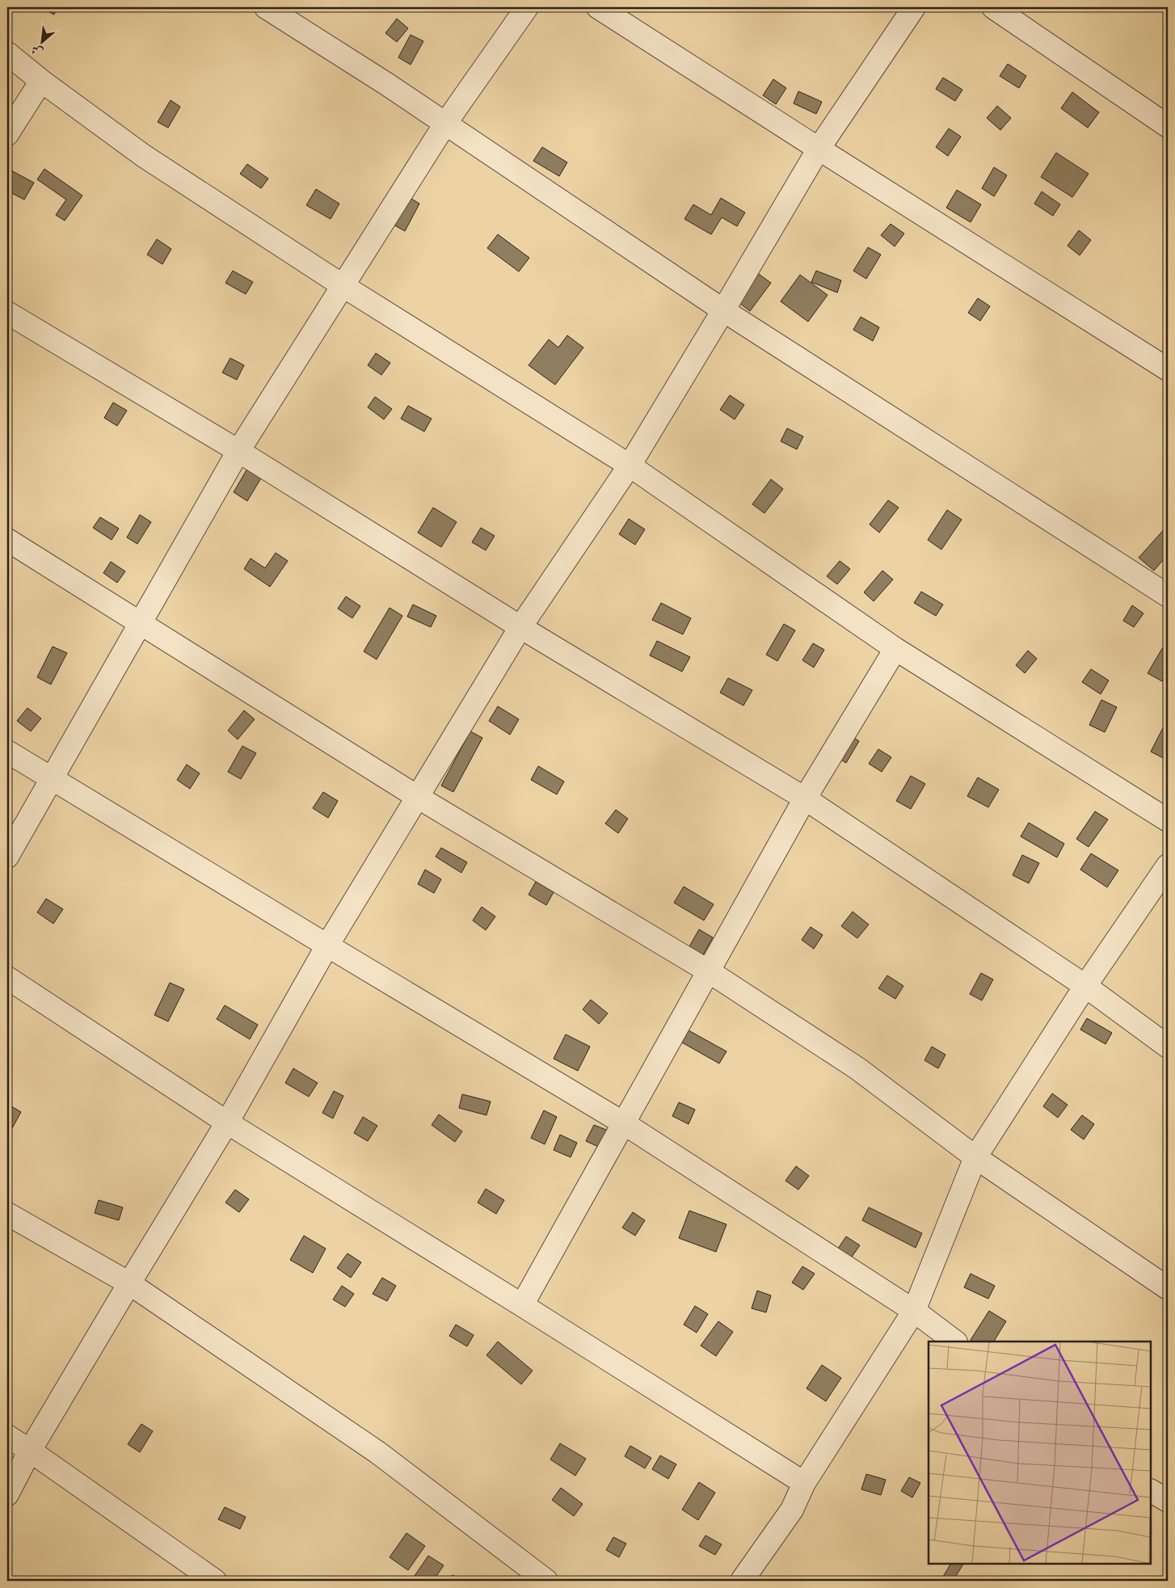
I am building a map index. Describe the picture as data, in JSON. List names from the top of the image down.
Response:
{
  "north": "bottom left"
}
